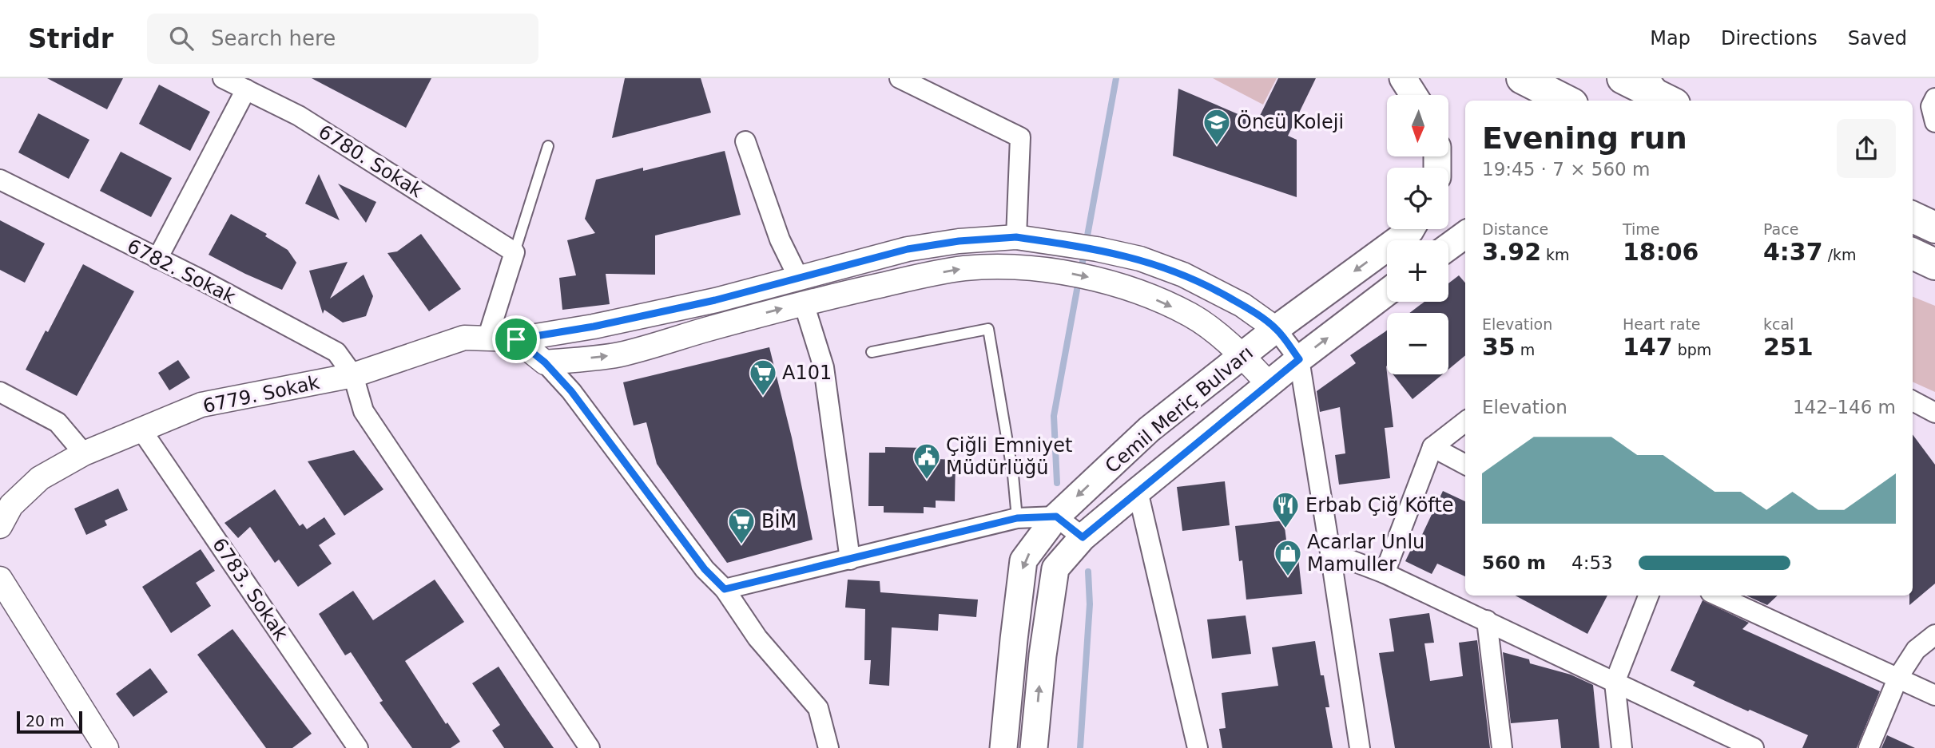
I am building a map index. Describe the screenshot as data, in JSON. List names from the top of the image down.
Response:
{
  "streets": {
    "main road": ["Cemil Meriç Bulvarı"],
    "street": [
      "6780. Sokak",
      "6782. Sokak",
      "6779. Sokak",
      "6783. Sokak"
    ]
  },
  "crossings": [
    ["6782. Sokak", "6779. Sokak"],
    ["6779. Sokak", "Cemil Meriç Bulvarı"],
    ["6779. Sokak", "6783. Sokak"]
  ],
  "places": {
    "school or university": ["Öncü Koleji"],
    "supermarket": ["A101", "BİM"],
    "public building": ["Çiğli Emniyet Müdürlüğü"],
    "restaurant": ["Erbab Çiğ Köfte"],
    "shop": ["Acarlar Unlu Mamuller"]
  },
  "scale_bar": "20 m",
  "north": "bottom",
  "page": {
    "header": "Stridr",
    "search": "Search here",
    "nav": ["Map", "Directions", "Saved"],
    "map_buttons": ["+", "−"],
    "heading": ["Evening run", "19:45 · 7 × 560 m"],
    "stats": [
      ["Distance", "3.92 km"],
      ["Time", "18:06"],
      ["Pace", "4:37 /km"],
      ["Elevation", "35 m"],
      ["Heart rate", "147 bpm"],
      ["kcal", "251"]
    ],
    "chart": ["Elevation", "142–146 m"],
    "list": [
      {
        "name": "560 m",
        "note": "4:53"
      }
    ],
    "scale": "20 m"
  }
}
